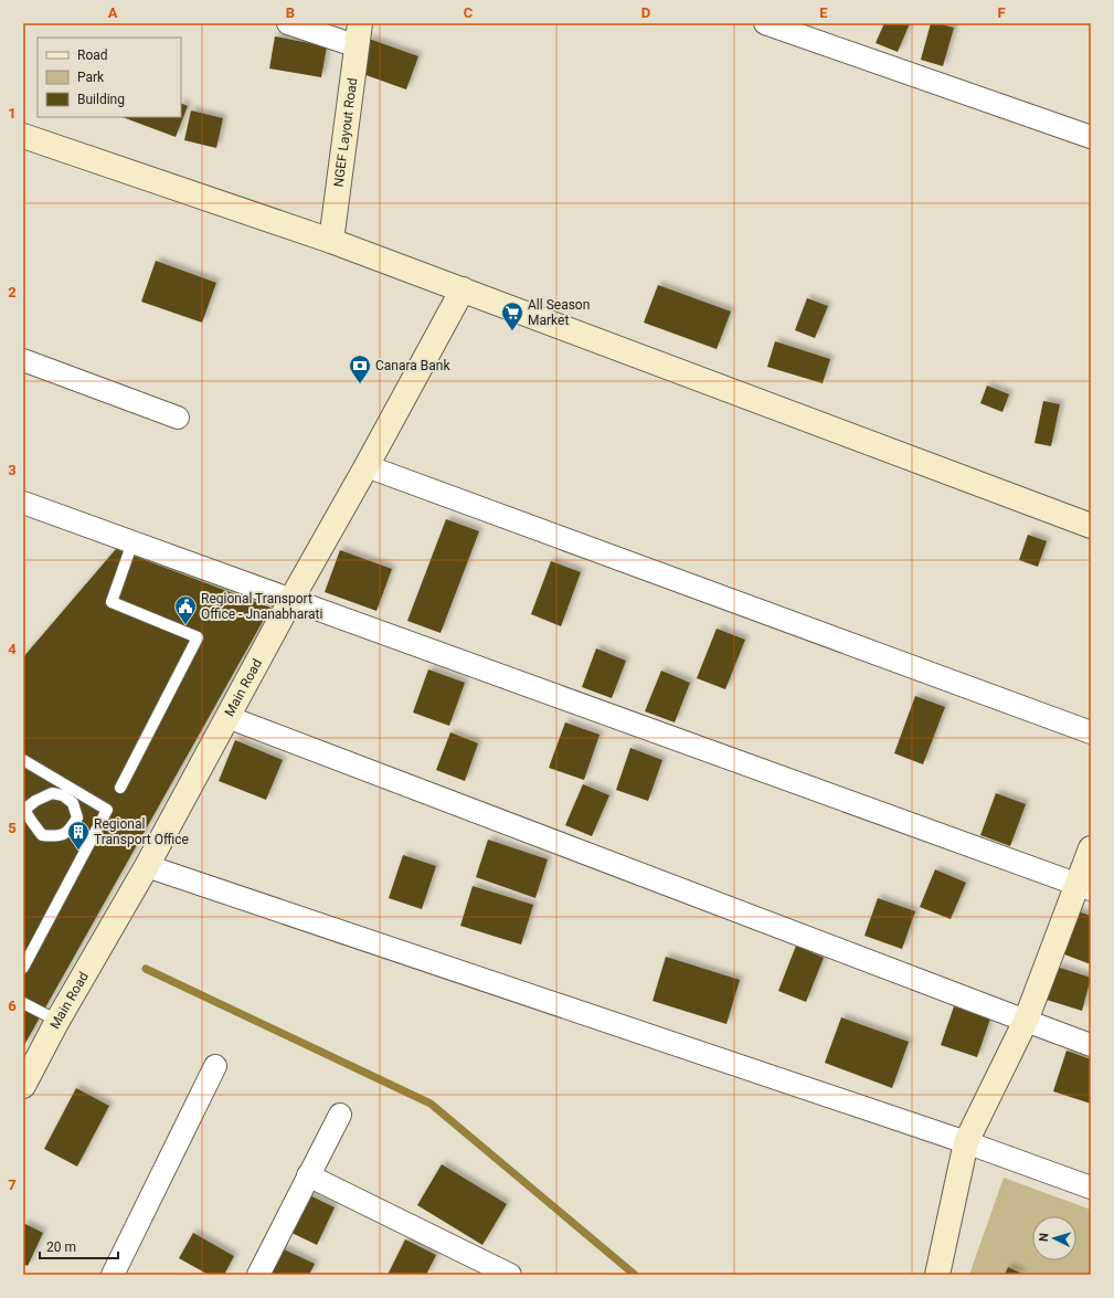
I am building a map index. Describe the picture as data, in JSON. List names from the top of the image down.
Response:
{
  "streets": {
    "street": ["NGEF Layout Road", "Main Road"]
  },
  "places": {
    "supermarket": ["All Season Market"],
    "bank": ["Canara Bank"],
    "public building": ["Regional Transport Office - Jnanabharati"],
    "building": ["Regional Transport Office"]
  },
  "legend": ["Road", "Park", "Building"],
  "scale_bar": "20 m",
  "north": "left",
  "grid": {
    "columns": [
      "A",
      "B",
      "C",
      "D",
      "E",
      "F"
    ],
    "rows": [
      "1",
      "2",
      "3",
      "4",
      "5",
      "6",
      "7"
    ]
  }
}
